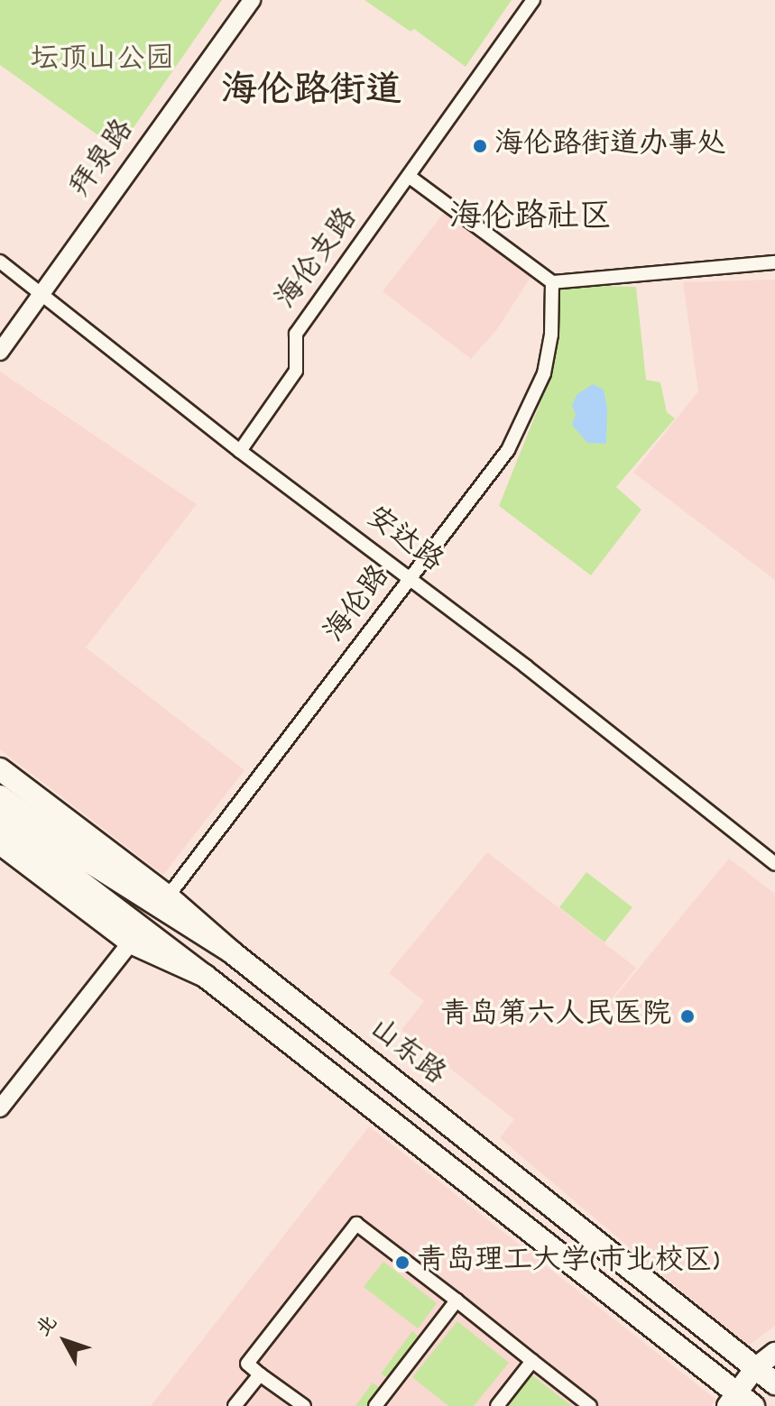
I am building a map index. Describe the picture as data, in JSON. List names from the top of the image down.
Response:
{
  "streets": {
    "main road": ["山东路"],
    "street": [
      "拜泉路",
      "海伦支路",
      "安达路",
      "海伦路"
    ]
  },
  "crossings": [
    ["拜泉路", "安达路"],
    ["海伦支路", "安达路"],
    ["安达路", "海伦路"],
    ["海伦路", "山东路"]
  ],
  "districts": ["海伦路街道", "海伦路社区"],
  "parks": ["坛顶山公园"],
  "places": ["海伦路街道办事处", "青岛第六人民医院", "青岛理工大学(市北校区)"],
  "north": "top left"
}
